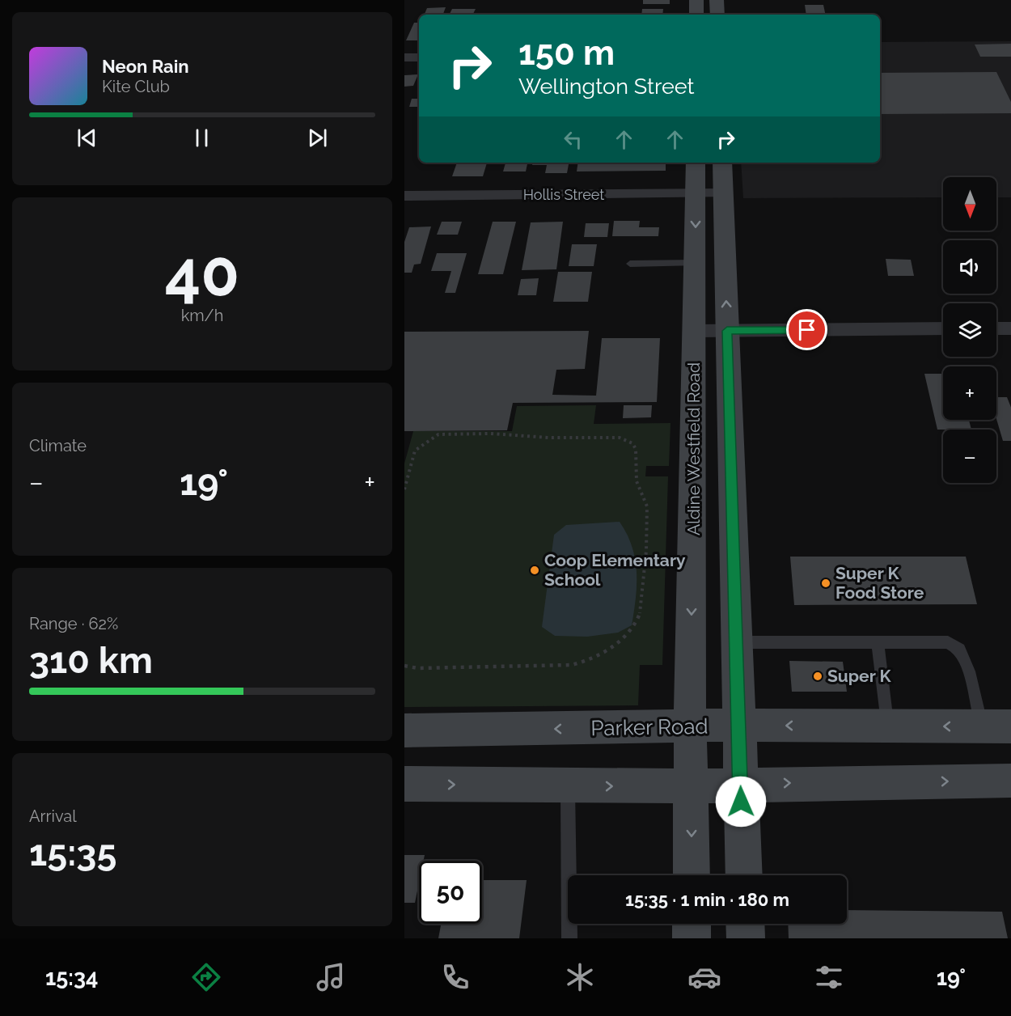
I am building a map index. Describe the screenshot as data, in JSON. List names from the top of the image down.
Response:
{
  "streets": {
    "main road": ["Aldine Westfield Road", "Parker Road"],
    "street": ["Hollis Street"]
  },
  "crossings": [
    ["Hollis Street", "Aldine Westfield Road"],
    ["Aldine Westfield Road", "Parker Road"]
  ],
  "places": ["Coop Elementary School", "Super K Food Store", "Super K"],
  "north": "bottom",
  "page": {
    "turn": ["150 m", "Wellington Street"],
    "song": ["Neon Rain", "Kite Club"],
    "map_buttons": ["+", "−"],
    "tile": [
      ["40", "km/h"],
      "Climate",
      ["Range · 62%", "310 km"],
      ["Arrival", "15:35"]
    ],
    "heat": ["−", "19°", "+"],
    "limit": "50",
    "trip": "15:35 · 1 min · 180 m",
    "tabs": ["15:34", "19°"]
  }
}
